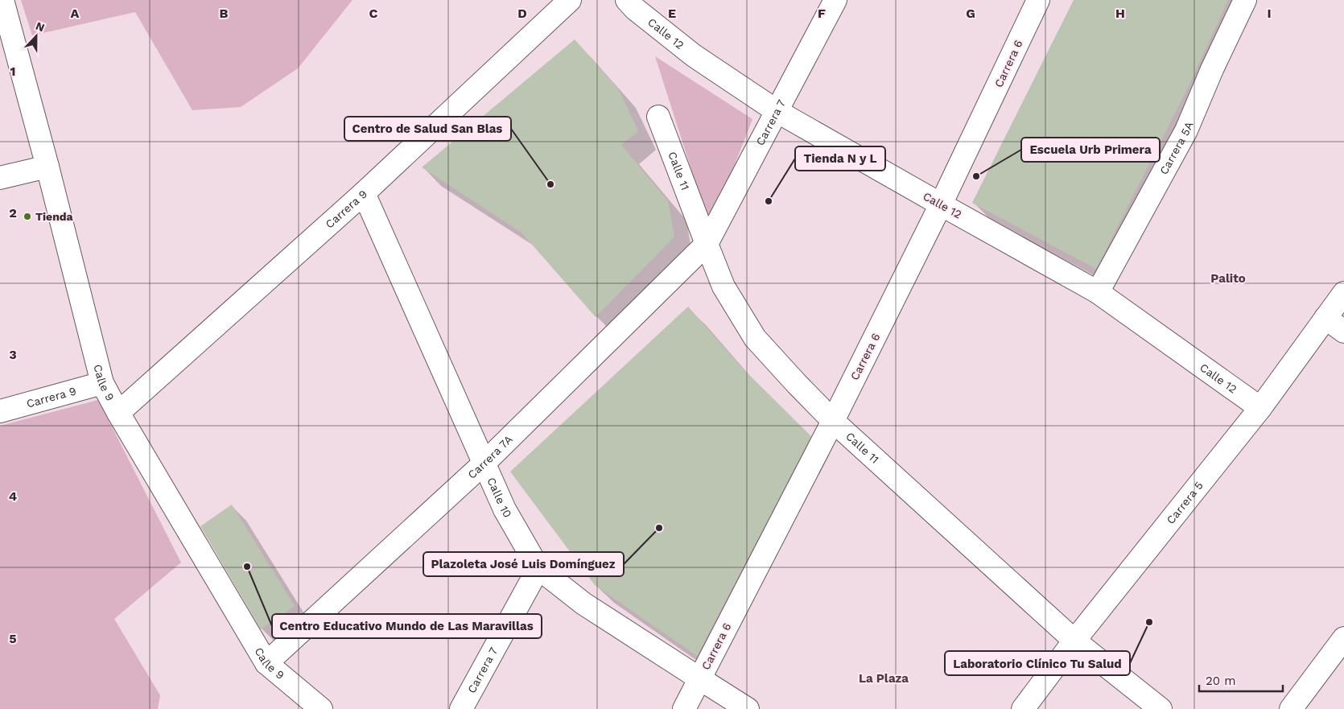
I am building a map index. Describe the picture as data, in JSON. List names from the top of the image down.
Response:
{
  "streets": {
    "street": [
      "Calle 12",
      "Carrera 6",
      "Carrera 7",
      "Carrera 5A",
      "Calle 11",
      "Carrera 9",
      "Calle 9",
      "Carrera 7A",
      "Calle 10",
      "Carrera 5"
    ]
  },
  "crossings": [
    ["Calle 12", "Carrera 6"],
    ["Calle 12", "Carrera 7"],
    ["Calle 12", "Carrera 5A"],
    ["Calle 12", "Carrera 5"],
    ["Carrera 6", "Calle 11"],
    ["Carrera 6", "Calle 10"],
    ["Carrera 7", "Calle 11"],
    ["Carrera 7", "Carrera 7A"],
    ["Carrera 7", "Calle 10"],
    ["Calle 11", "Carrera 7A"],
    ["Calle 11", "Carrera 5"],
    ["Carrera 9", "Calle 9"],
    ["Carrera 9", "Calle 10"],
    ["Calle 9", "Carrera 7A"],
    ["Carrera 7A", "Calle 10"]
  ],
  "districts": ["Palito", "La Plaza"],
  "places": [
    "Escuela Urb Primera",
    "Centro de Salud San Blas",
    "Tienda N y L",
    "Tienda",
    "Plazoleta José Luis Domínguez",
    "Centro Educativo Mundo de Las Maravillas",
    "Laboratorio Clínico Tu Salud"
  ],
  "scale_bar": "20 m",
  "north": "top",
  "grid": {
    "columns": [
      "A",
      "B",
      "C",
      "D",
      "E",
      "F",
      "G",
      "H",
      "I"
    ],
    "rows": [
      "1",
      "2",
      "3",
      "4",
      "5"
    ]
  }
}
